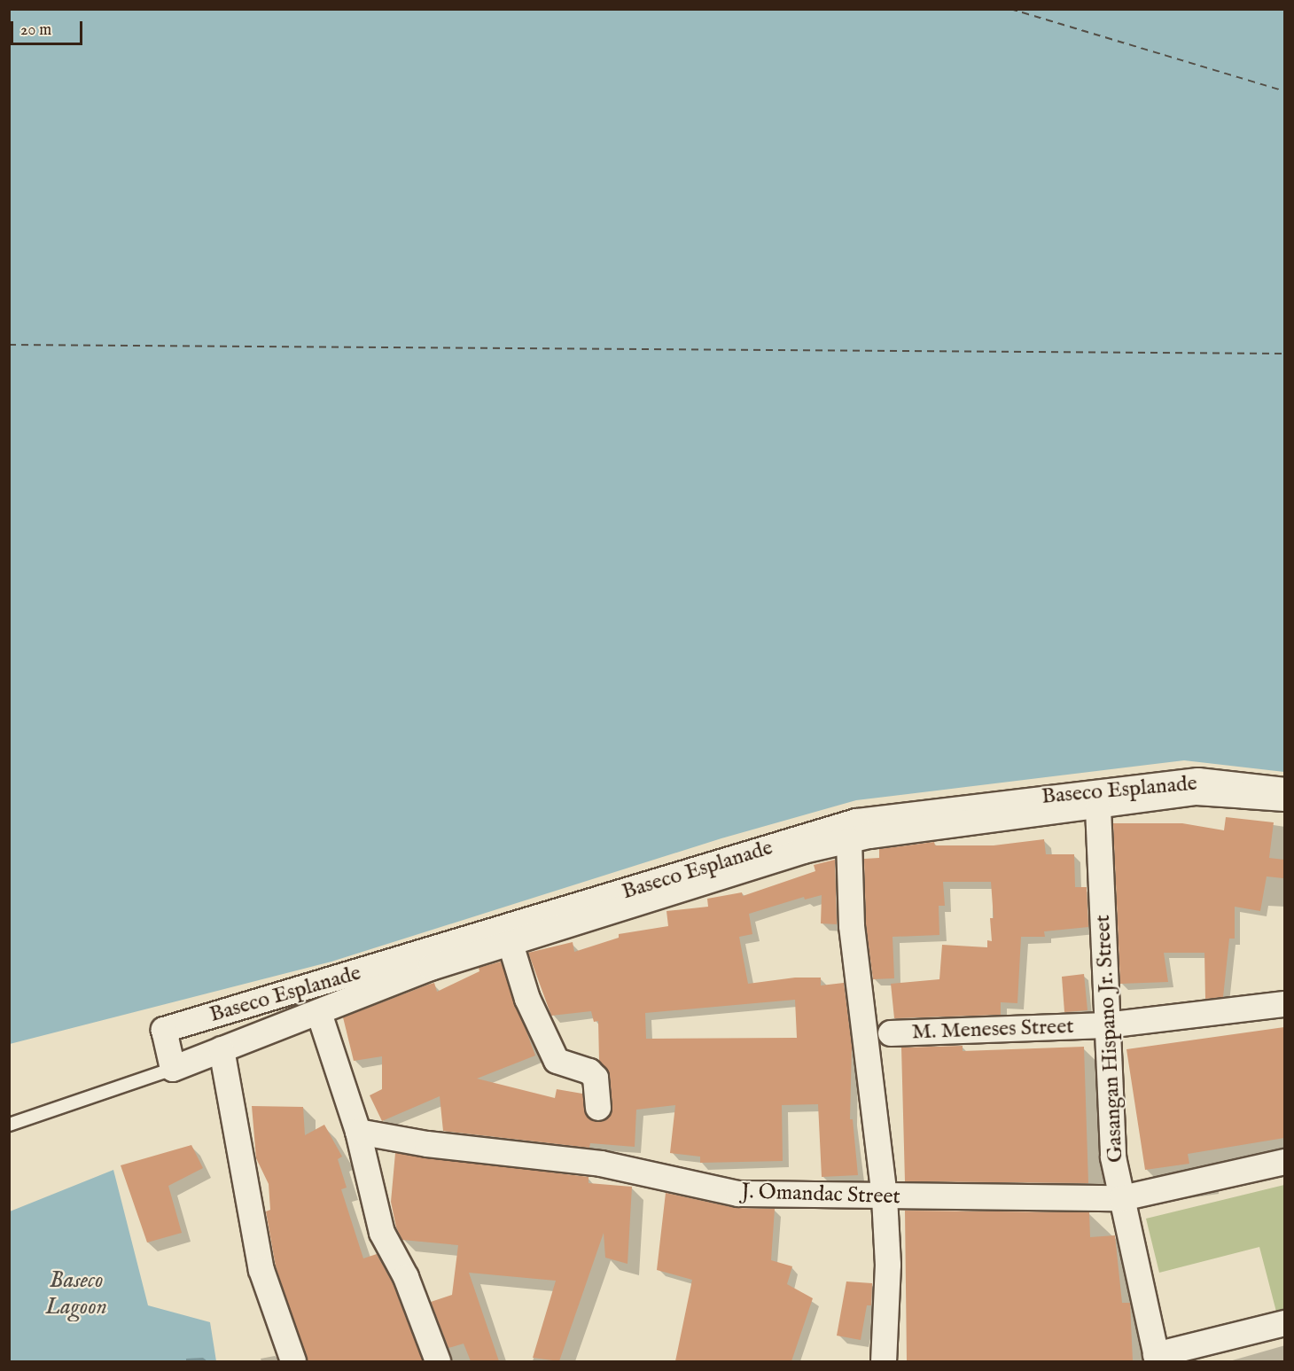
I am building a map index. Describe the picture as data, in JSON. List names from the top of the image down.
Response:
{
  "streets": {
    "street": [
      "Baseco Esplanade",
      "M. Meneses Street",
      "Gasangan Hispano Jr. Street",
      "J. Omandac Street"
    ]
  },
  "crossings": [
    ["M. Meneses Street", "Gasangan Hispano Jr. Street"],
    ["Gasangan Hispano Jr. Street", "J. Omandac Street"]
  ],
  "water": ["Baseco Lagoon"],
  "scale_bar": "20 m"
}
